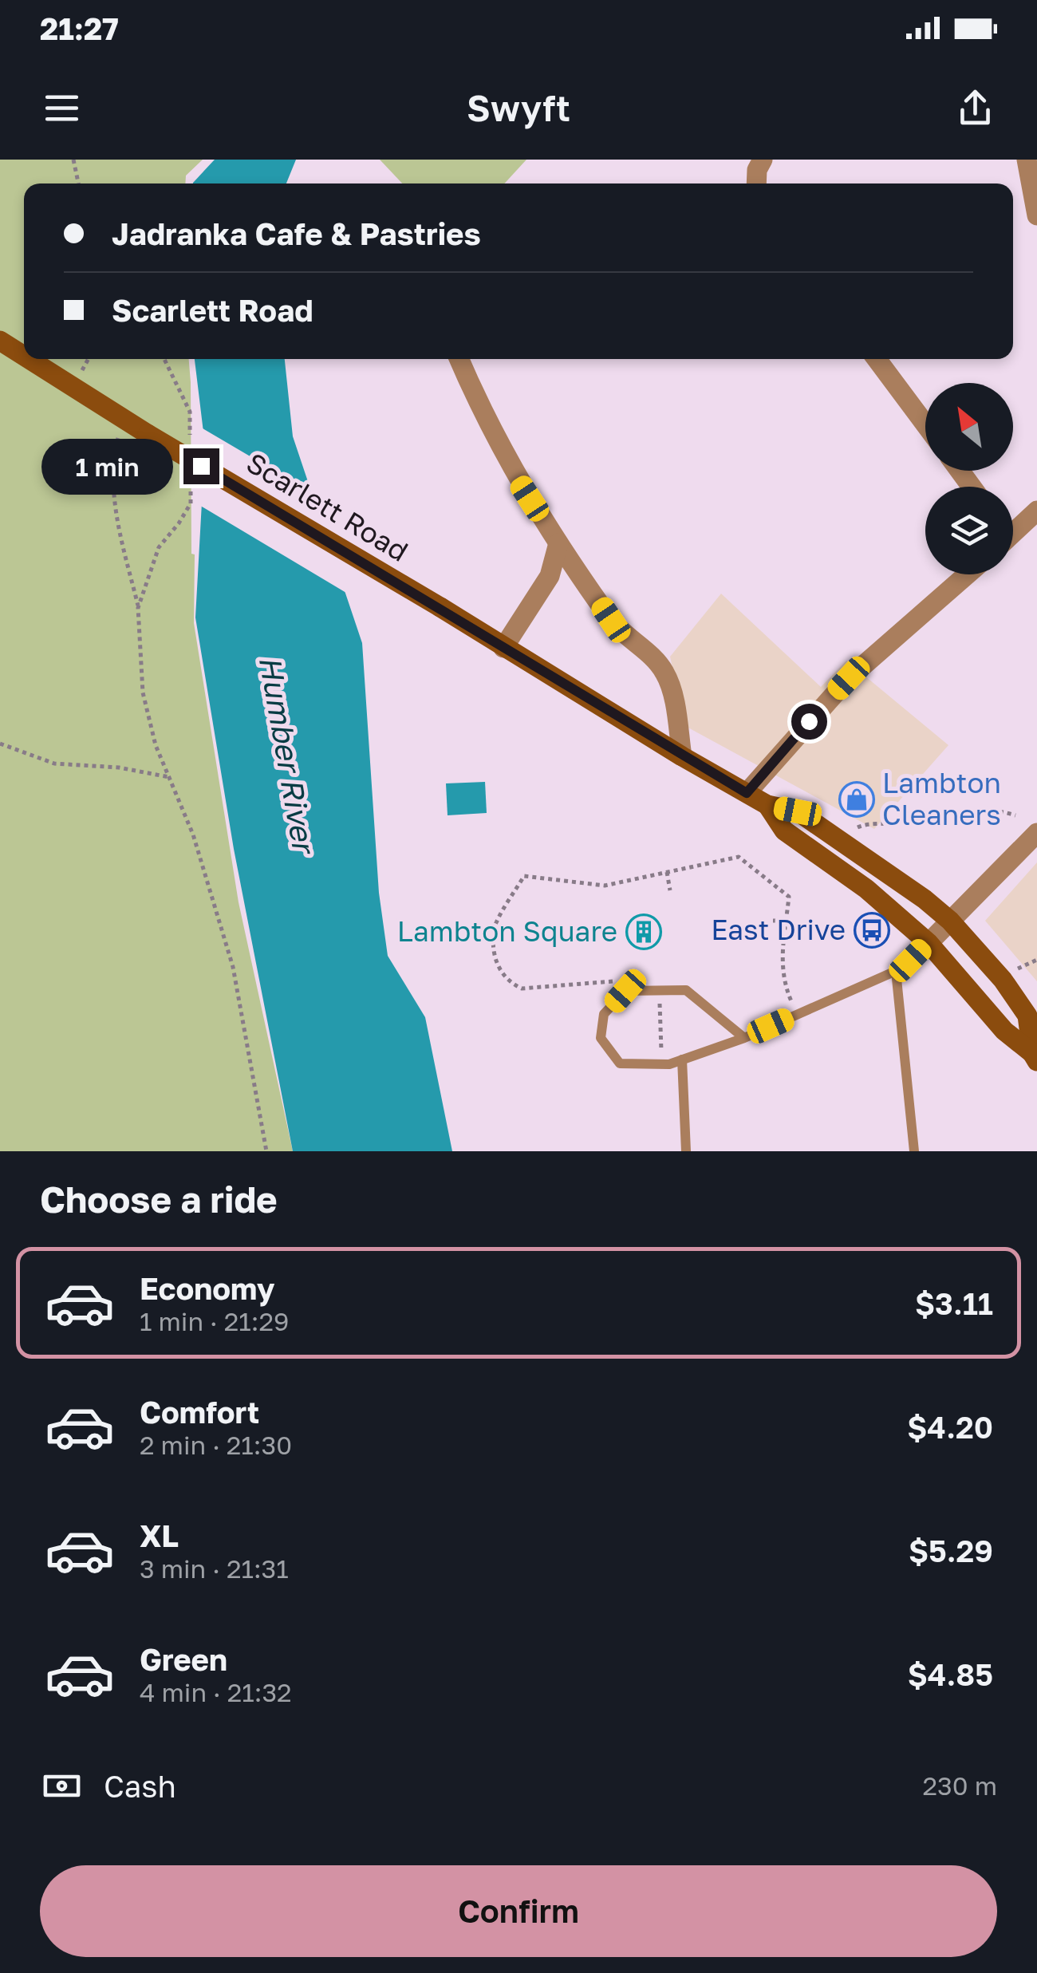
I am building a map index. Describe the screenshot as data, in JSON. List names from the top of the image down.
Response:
{
  "streets": {
    "main road": ["Scarlett Road"]
  },
  "water": ["Humber River"],
  "places": {
    "shop": ["Lambton Cleaners"],
    "bus stop": ["East Drive"],
    "building": ["Lambton Square"]
  },
  "north": "top left",
  "page": {
    "status": "21:27",
    "header": "Swyft",
    "banner": ["Jadranka Cafe & Pastries", "Scarlett Road"],
    "bubble": "1 min",
    "heading": "Choose a ride",
    "list": [
      {
        "name": "Economy",
        "note": "1 min · 21:29",
        "value": "$3.11"
      },
      {
        "name": "Comfort",
        "note": "2 min · 21:30",
        "value": "$4.20"
      },
      {
        "name": "XL",
        "note": "3 min · 21:31",
        "value": "$5.29"
      },
      {
        "name": "Green",
        "note": "4 min · 21:32",
        "value": "$4.85"
      }
    ],
    "pay": ["Cash", "230 m"],
    "buttons": "Confirm"
  }
}
